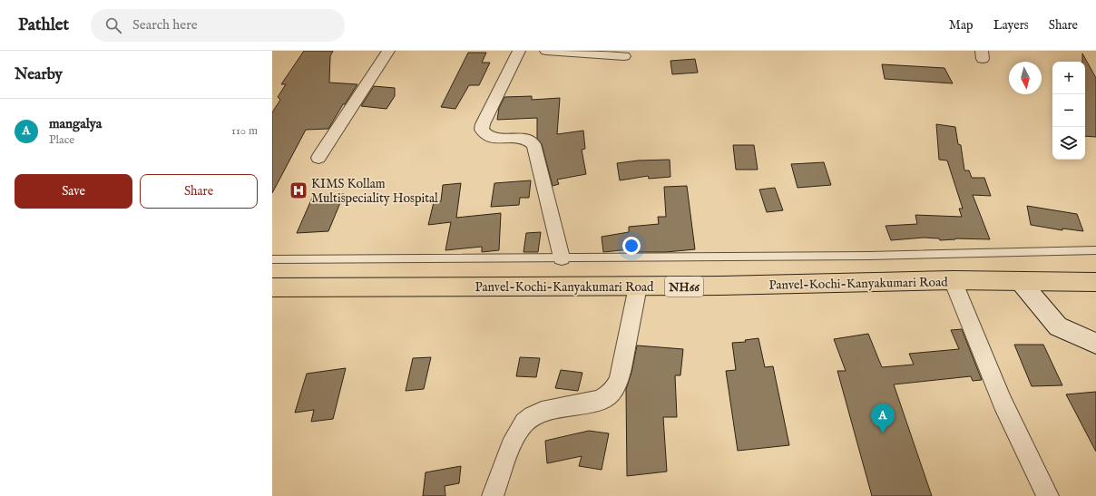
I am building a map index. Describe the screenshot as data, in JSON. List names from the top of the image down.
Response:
{
  "streets": {
    "highway": ["Panvel-Kochi-Kanyakumari Road", "NH66"]
  },
  "places": {
    "hospital": ["KIMS Kollam Multispeciality Hospital"]
  },
  "north": "bottom",
  "page": {
    "header": "Pathlet",
    "search": "Search here",
    "nav": ["Map", "Layers", "Share"],
    "heading": "Nearby",
    "map_buttons": ["+", "−"],
    "list": [
      {
        "mark": "A",
        "name": "mangalya",
        "note": "Place",
        "value": "110 m"
      }
    ],
    "buttons": ["Save", "Share"],
    "pins": "A"
  }
}
